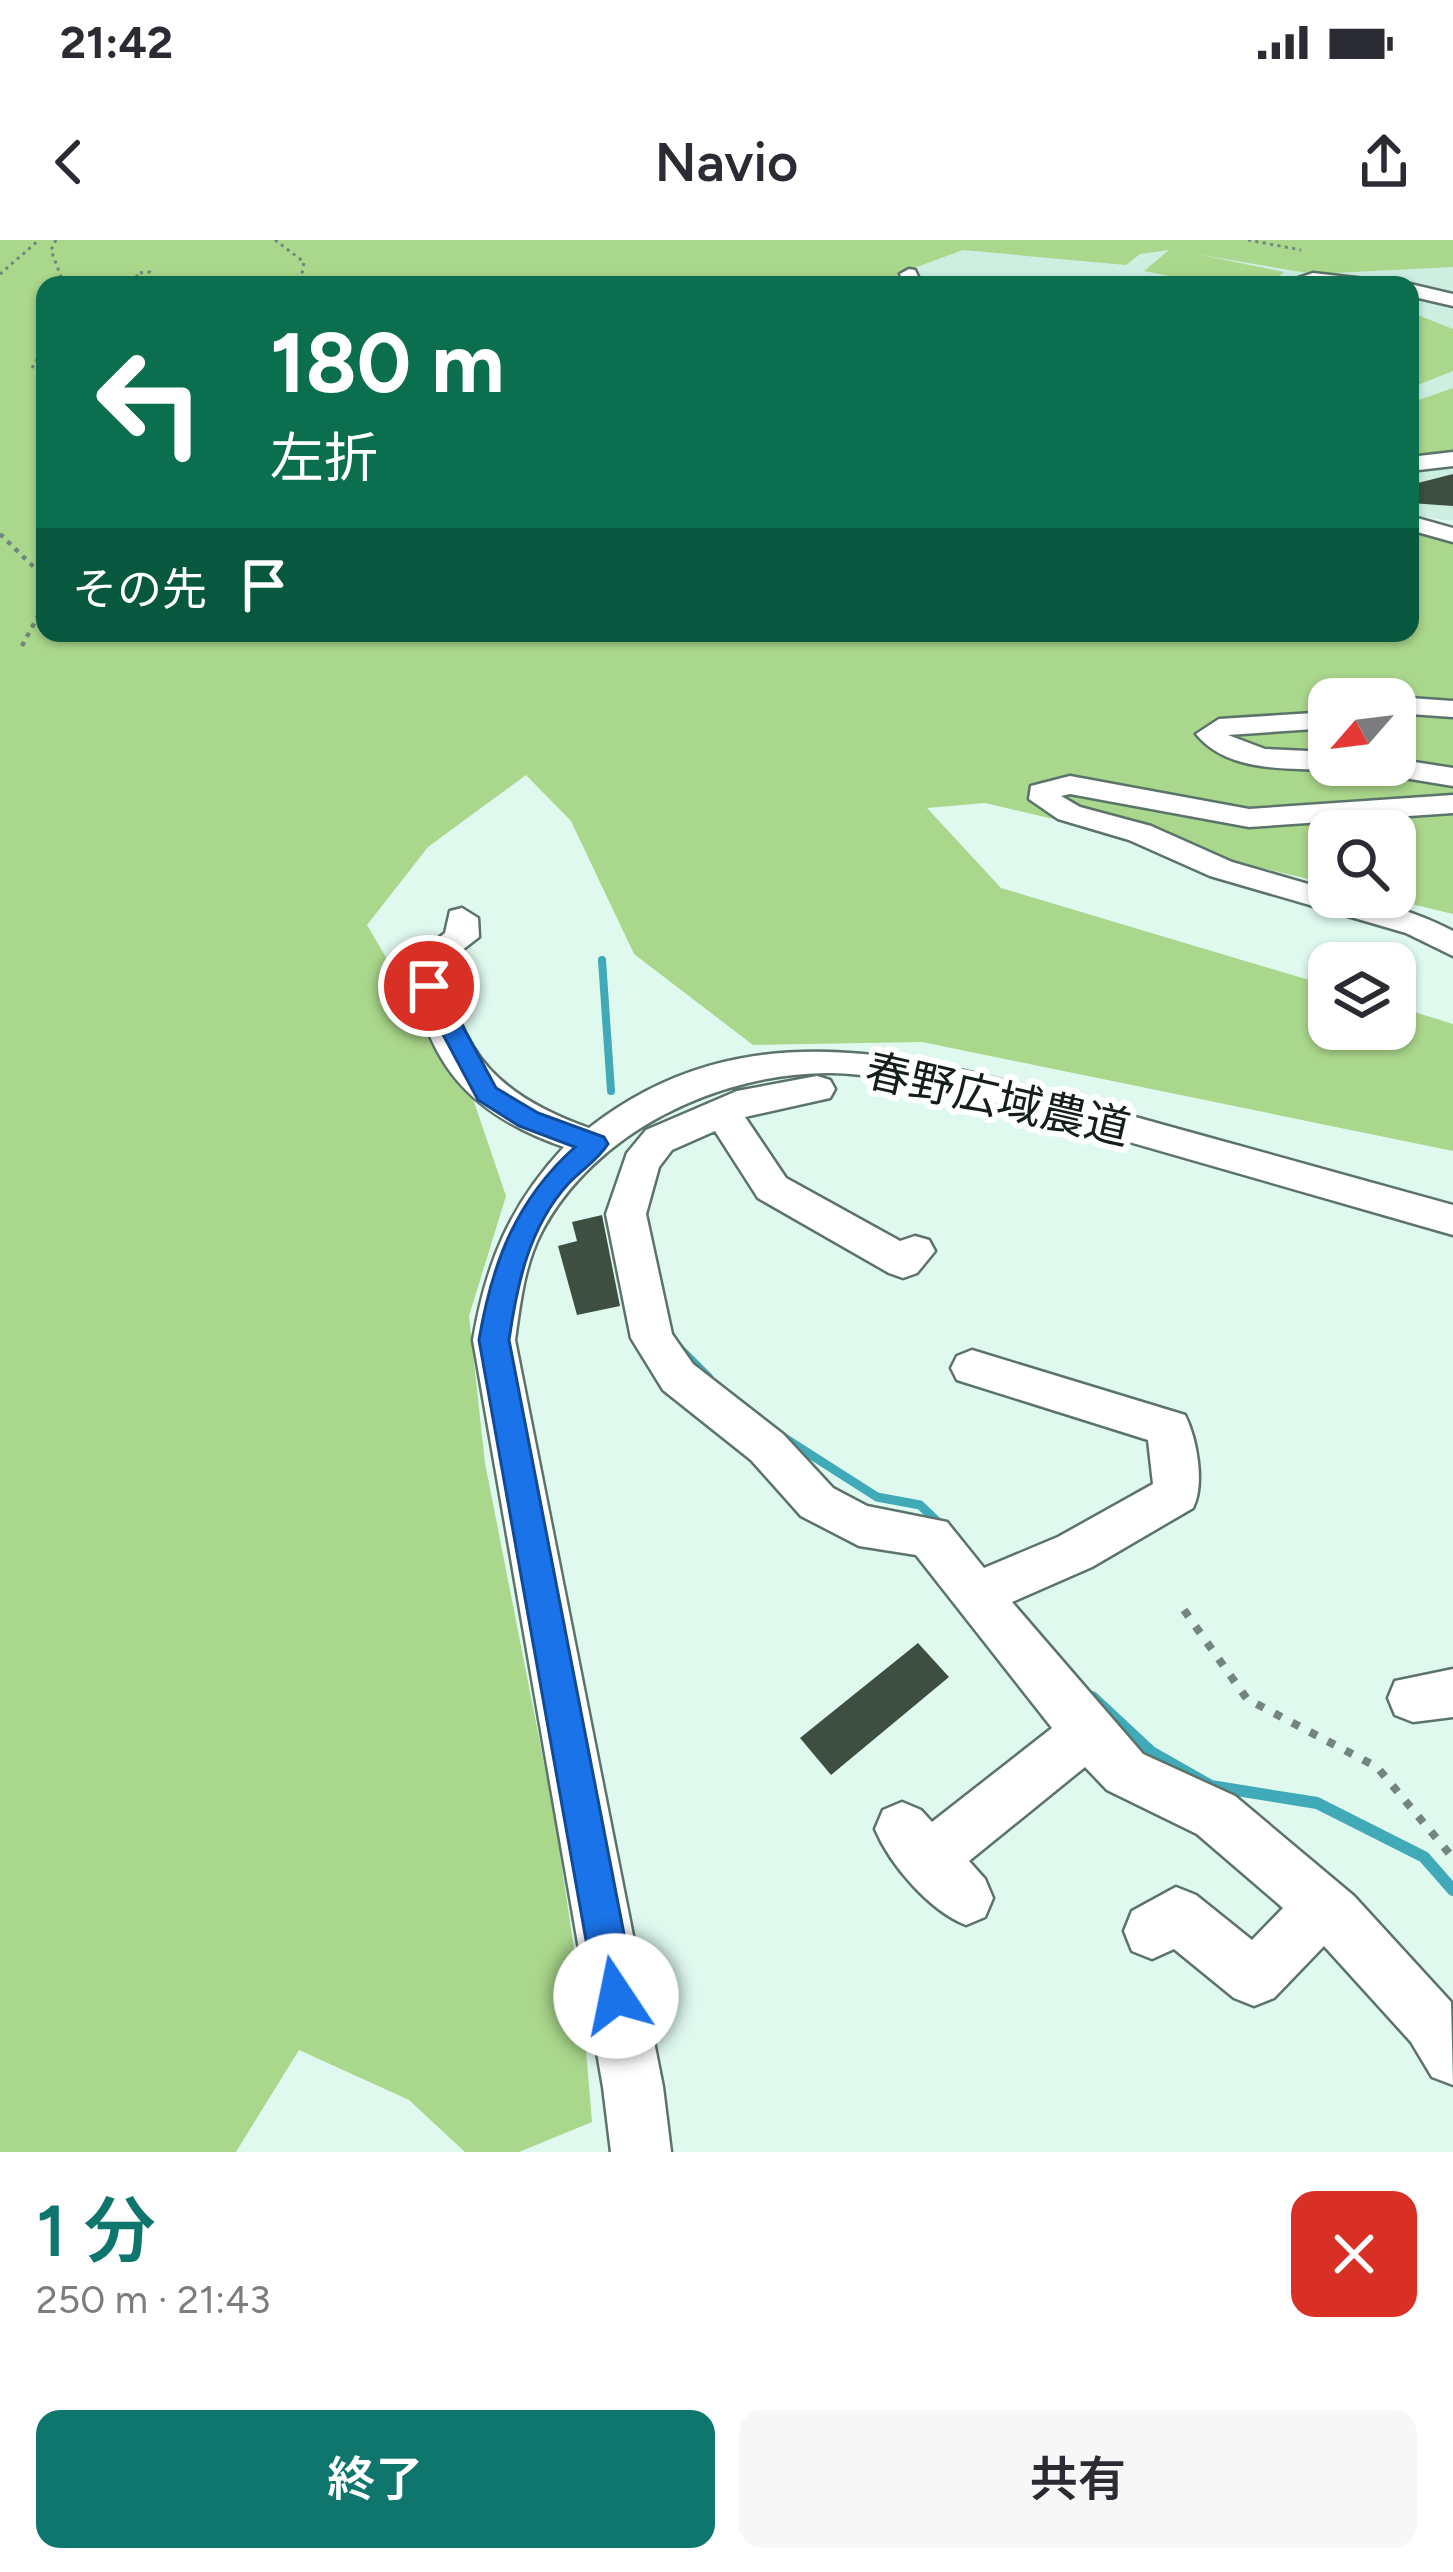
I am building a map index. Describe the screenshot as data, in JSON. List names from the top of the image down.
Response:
{
  "streets": {
    "street": ["春野広域農道"]
  },
  "north": "bottom left",
  "page": {
    "status": "21:42",
    "header": "Navio",
    "turn": ["180 m", "左折"],
    "then": "その先",
    "heading": ["1 分", "250 m · 21:43"],
    "buttons": ["終了", "共有"]
  }
}
